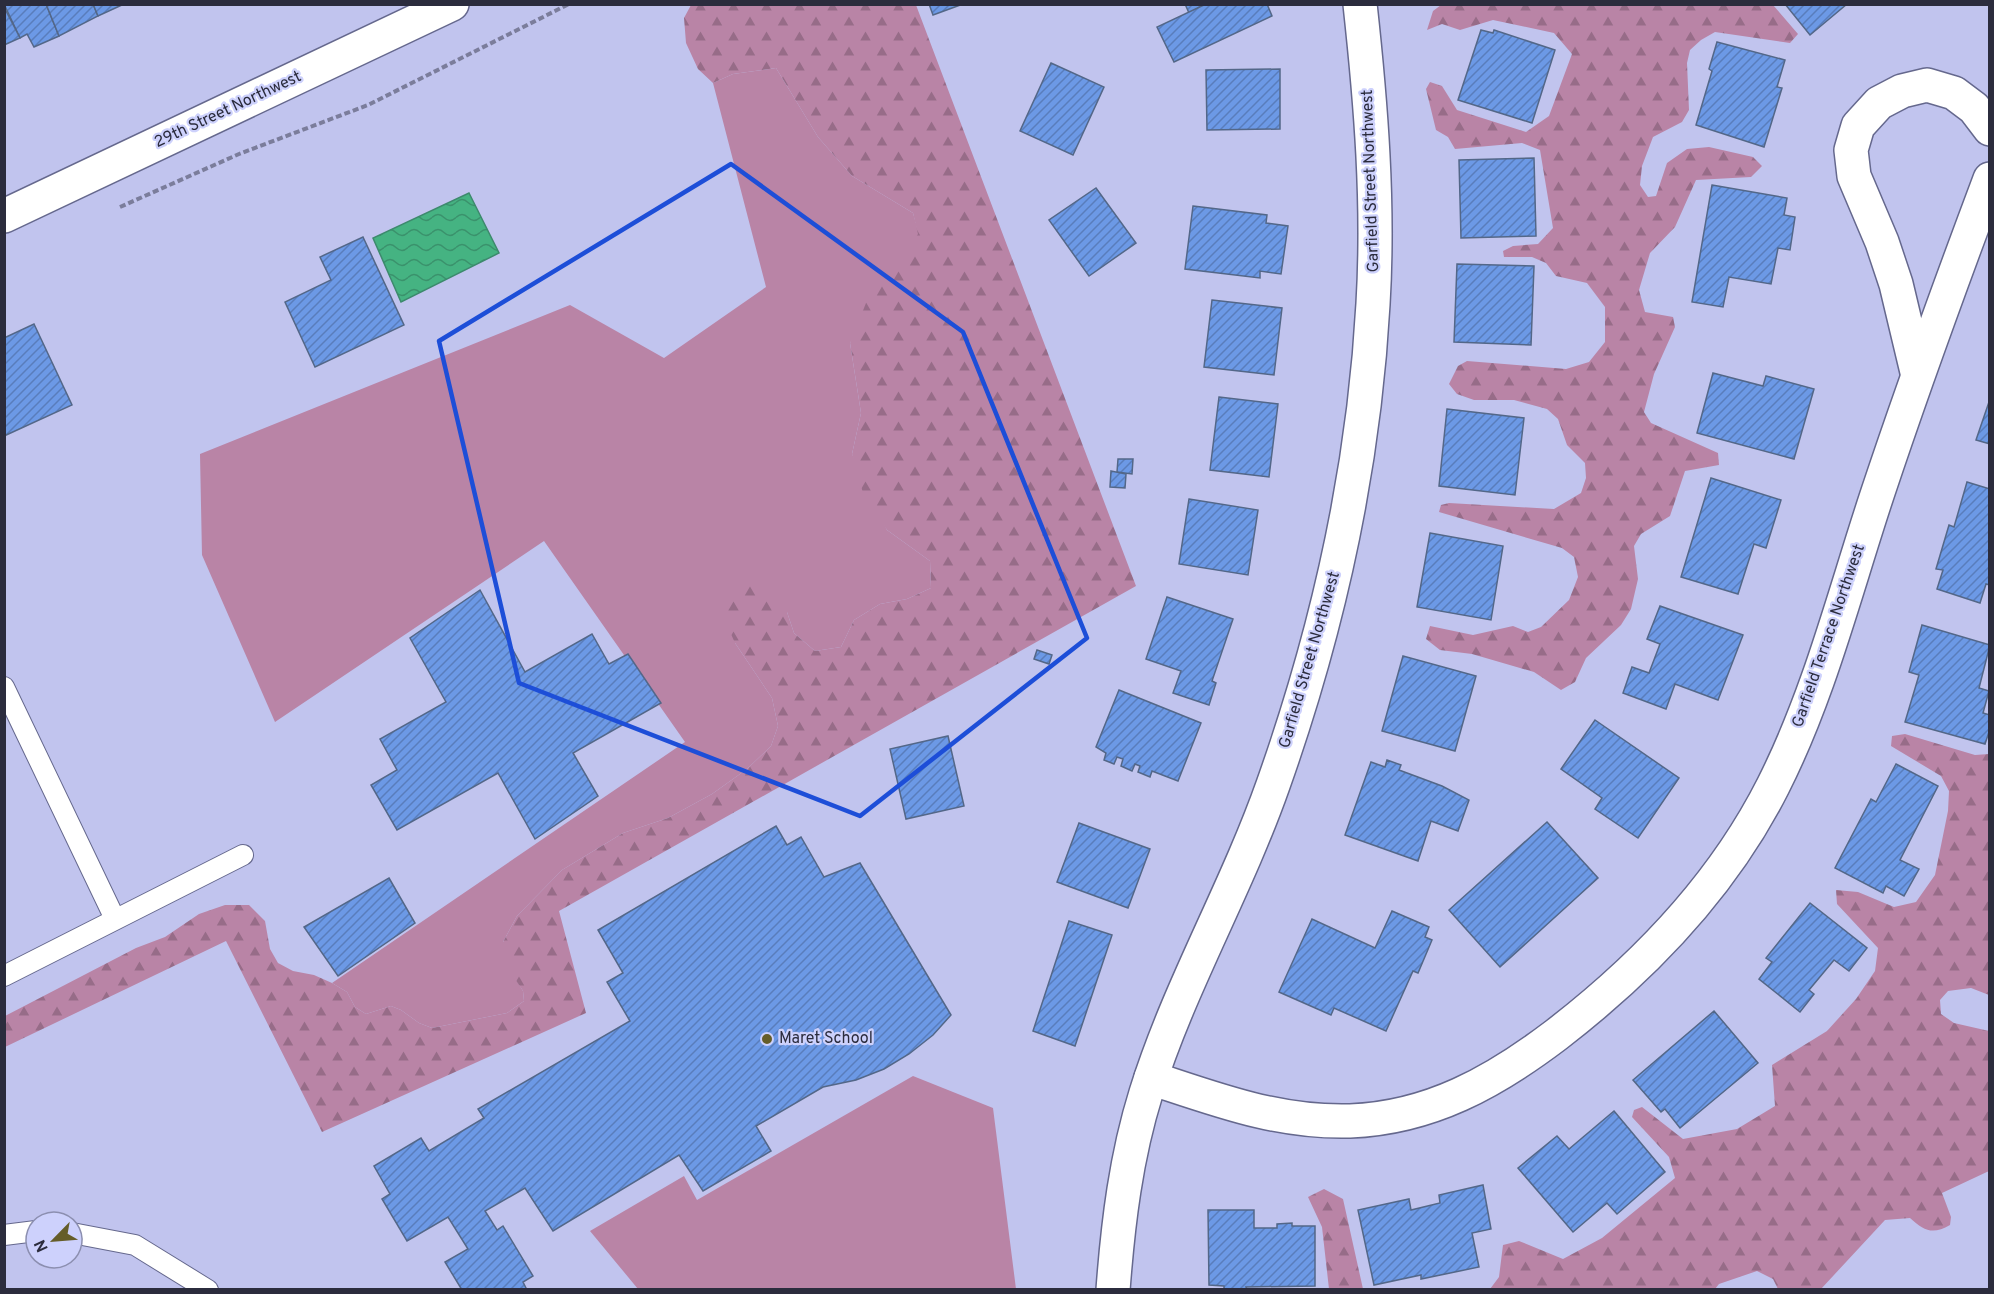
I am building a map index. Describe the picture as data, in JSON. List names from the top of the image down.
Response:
{
  "streets": {
    "street": ["29th Street Northwest", "Garfield Street Northwest", "Garfield Terrace Northwest"]
  },
  "crossings": [
    ["Garfield Street Northwest", "Garfield Terrace Northwest"]
  ],
  "places": ["Maret School"],
  "north": "bottom left"
}
